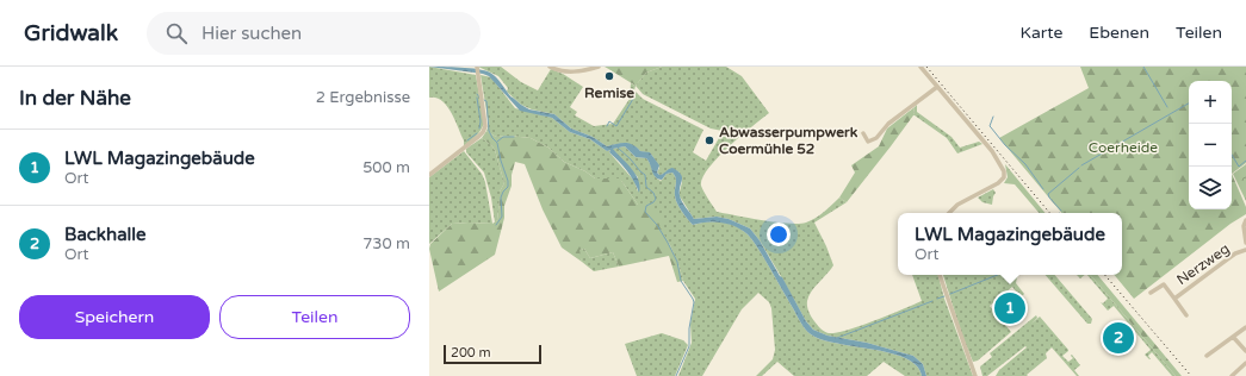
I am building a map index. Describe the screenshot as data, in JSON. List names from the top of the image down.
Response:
{
  "streets": {
    "street": ["Nerzweg"]
  },
  "parks": ["Coerheide"],
  "places": ["Remise", "Abwasserpumpwerk Coermühle 52"],
  "scale_bar": "200 m",
  "page": {
    "header": "Gridwalk",
    "search": "Hier suchen",
    "nav": ["Karte", "Ebenen", "Teilen"],
    "heading": ["In der Nähe", "2 Ergebnisse"],
    "map_buttons": ["+", "−"],
    "list": [
      {
        "mark": "1",
        "name": "LWL Magazingebäude",
        "note": "Ort",
        "value": "500 m"
      },
      {
        "mark": "2",
        "name": "Backhalle",
        "note": "Ort",
        "value": "730 m"
      }
    ],
    "popup": ["LWL Magazingebäude", "Ort"],
    "buttons": ["Speichern", "Teilen"],
    "pins": ["1", "2"],
    "scale": "200 m"
  }
}
